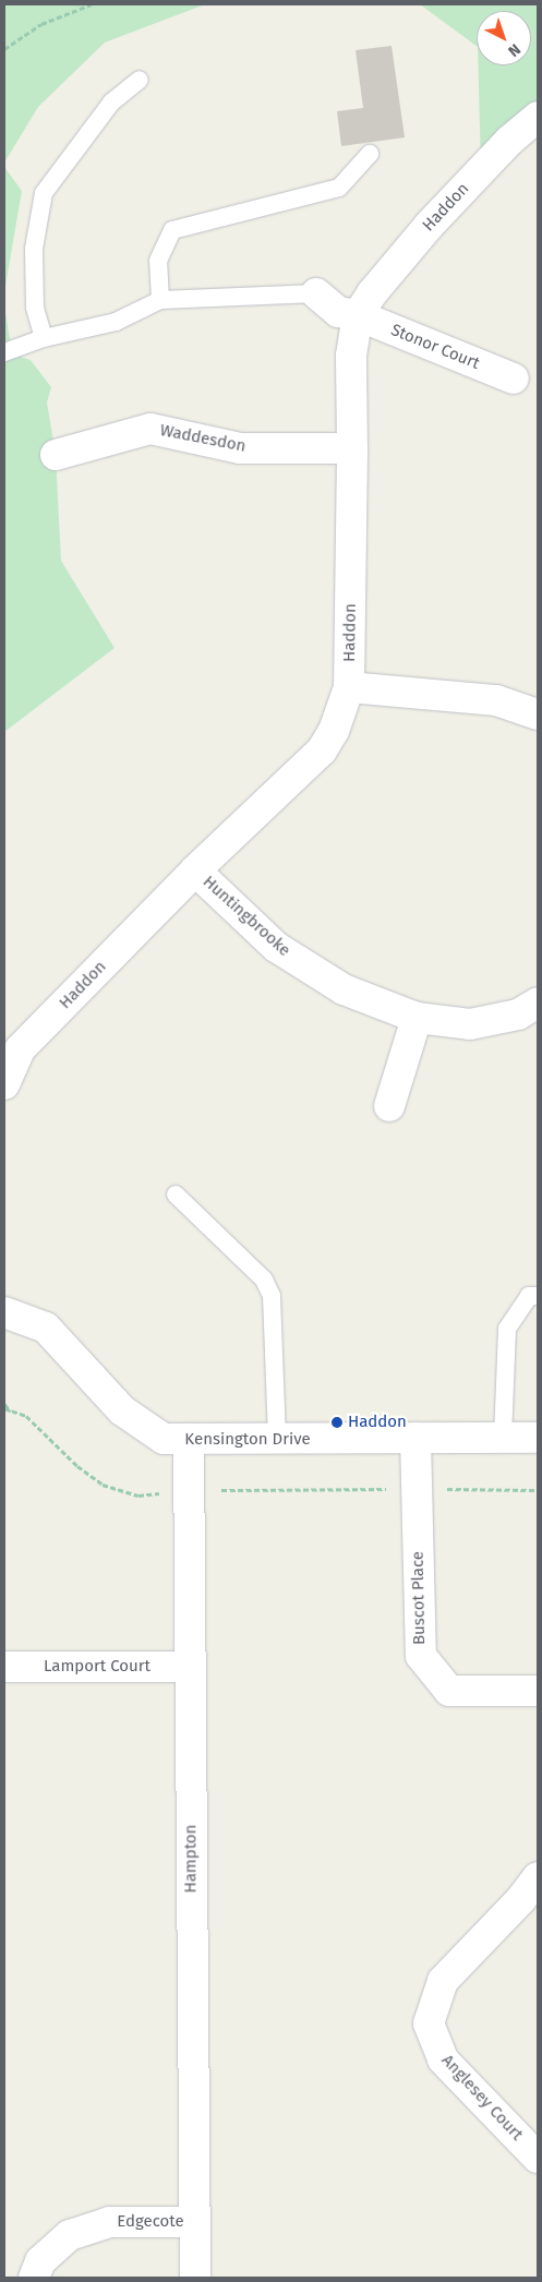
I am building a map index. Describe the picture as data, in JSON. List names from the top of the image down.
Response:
{
  "streets": {
    "street": [
      "Haddon",
      "Stonor Court",
      "Waddesdon",
      "Huntingbrooke",
      "Kensington Drive",
      "Buscot Place",
      "Lamport Court",
      "Hampton",
      "Anglesey Court",
      "Edgecote"
    ]
  },
  "crossings": [
    ["Haddon", "Stonor Court"],
    ["Haddon", "Waddesdon"],
    ["Haddon", "Huntingbrooke"],
    ["Kensington Drive", "Buscot Place"],
    ["Kensington Drive", "Hampton"],
    ["Lamport Court", "Hampton"],
    ["Hampton", "Edgecote"]
  ],
  "places": ["Haddon"],
  "north": "bottom right"
}
